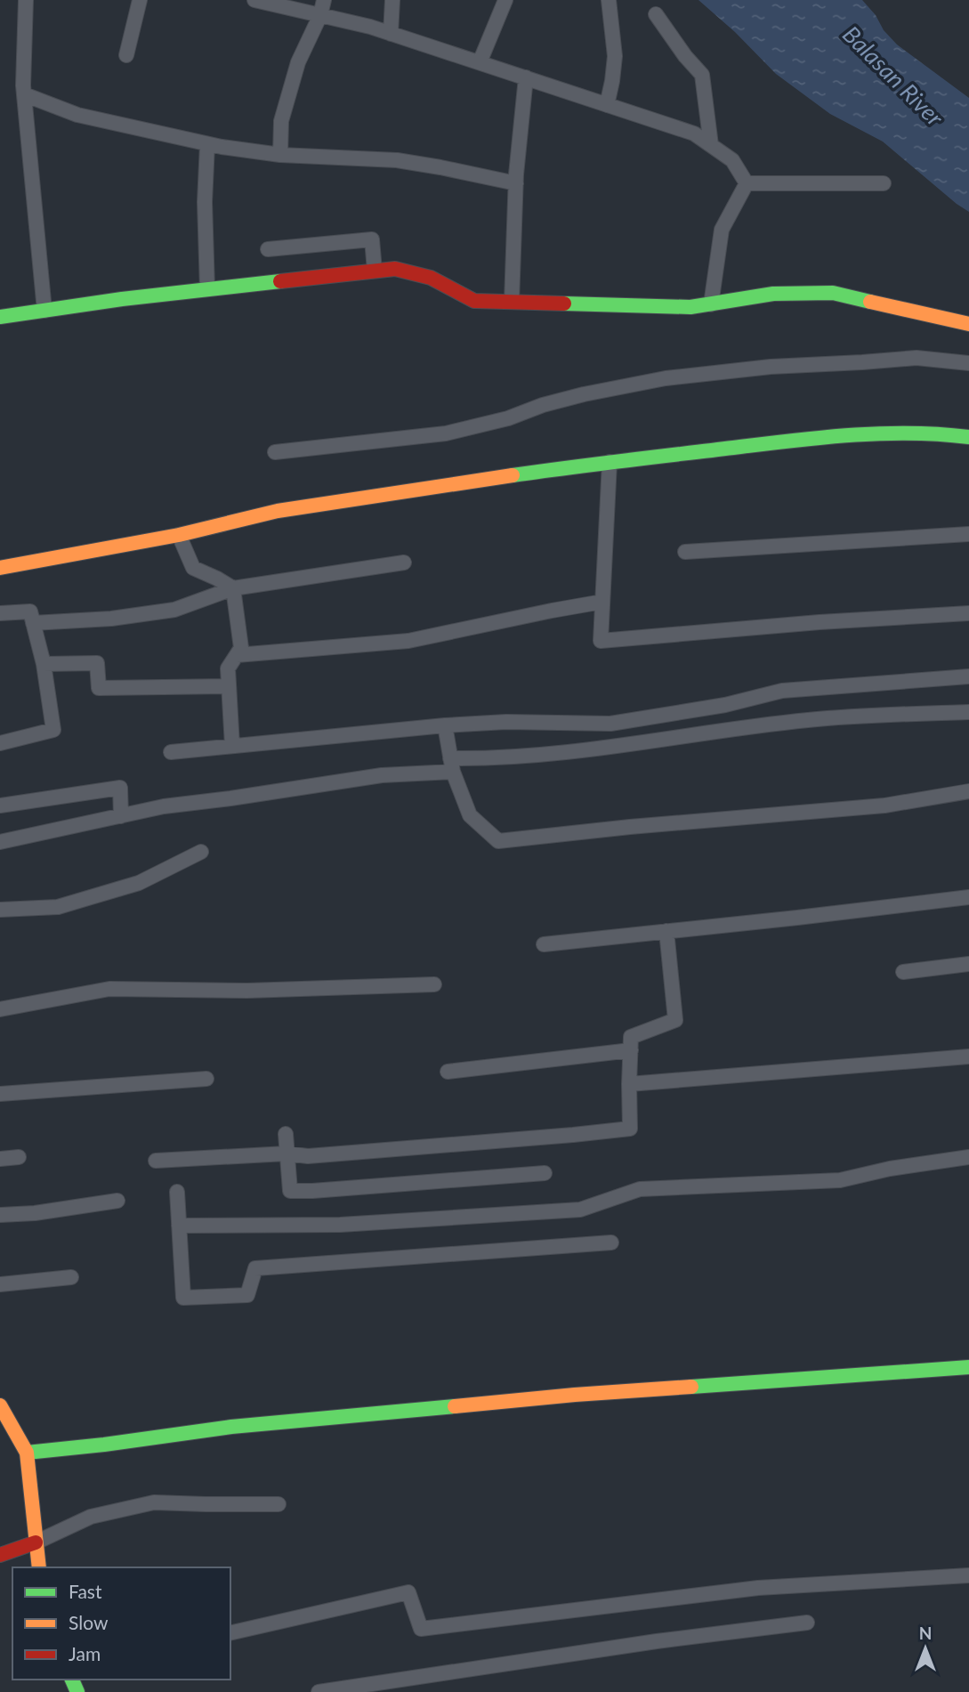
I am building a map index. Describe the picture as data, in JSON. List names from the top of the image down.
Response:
{
  "water": ["Balasan River"],
  "legend": ["Fast", "Slow", "Jam"],
  "north": "top"
}
